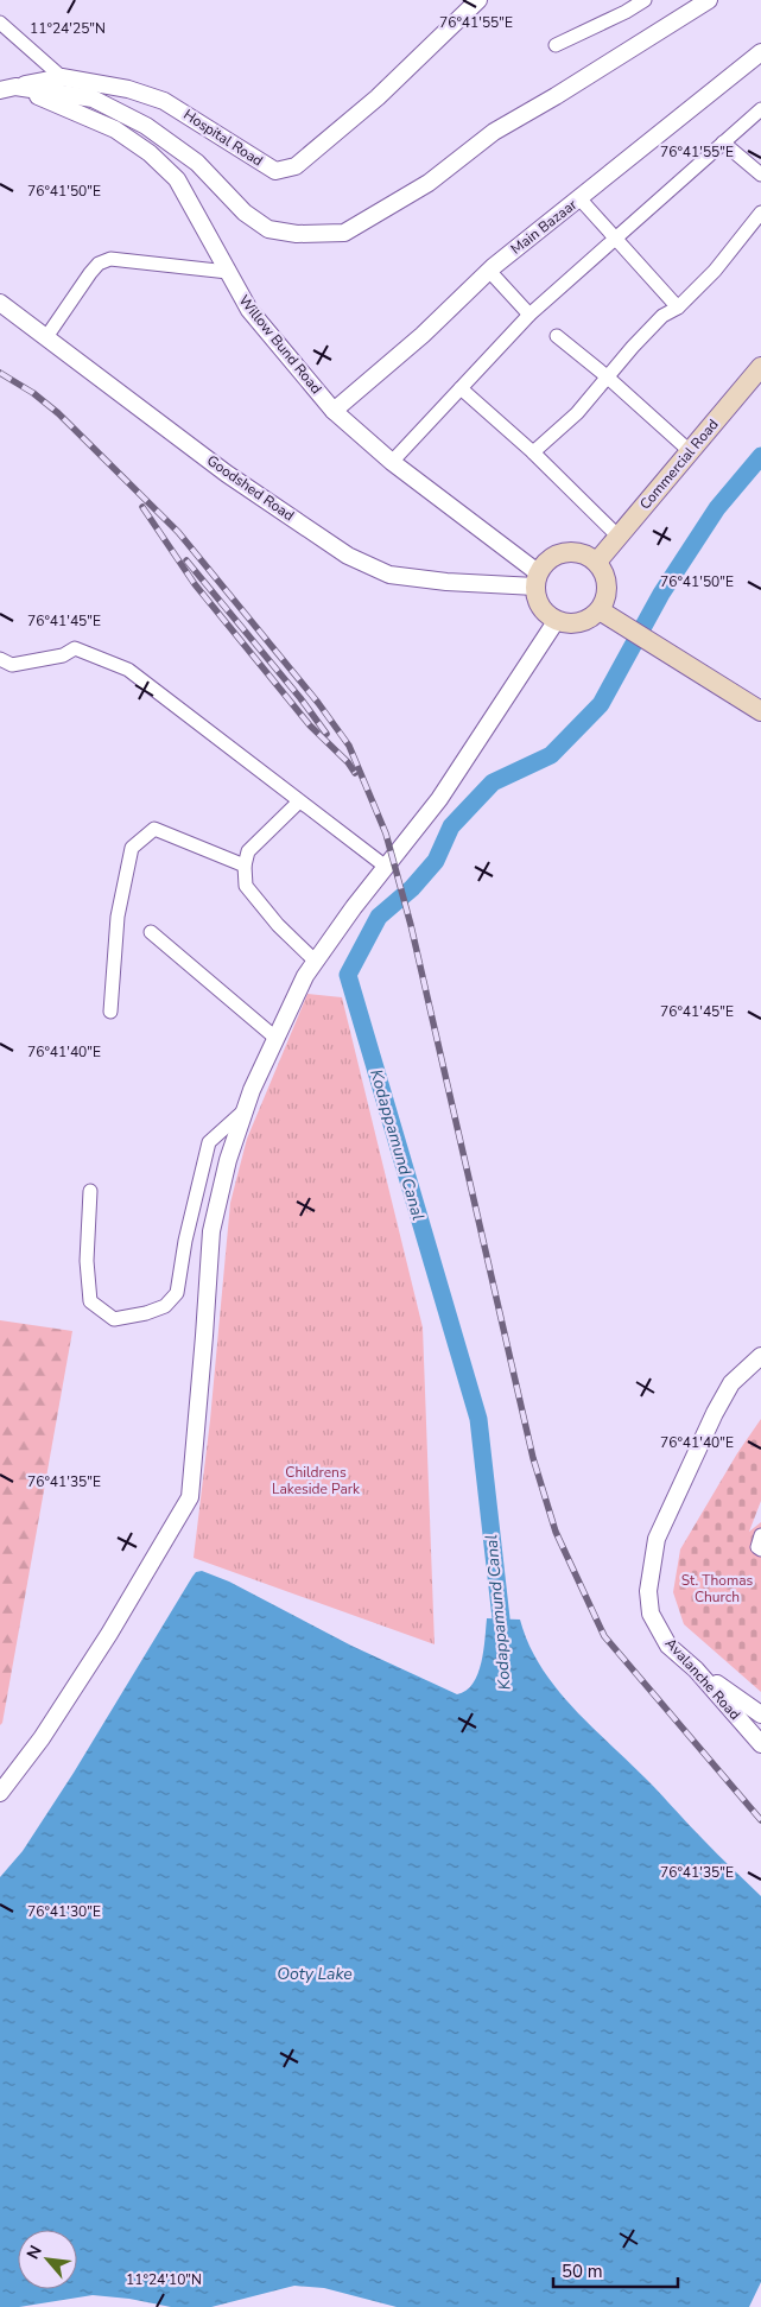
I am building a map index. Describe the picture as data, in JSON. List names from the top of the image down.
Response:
{
  "streets": {
    "main road": ["Commercial Road"],
    "street": [
      "Hospital Road",
      "Main Bazaar",
      "Willow Bund Road",
      "Goodshed Road",
      "Avalanche Road"
    ]
  },
  "crossings": [
    ["Hospital Road", "Willow Bund Road"],
    ["Main Bazaar", "Willow Bund Road"],
    ["Willow Bund Road", "Commercial Road"],
    ["Willow Bund Road", "Goodshed Road"],
    ["Commercial Road", "Goodshed Road"]
  ],
  "water": ["Kodappamund Canal", "Ooty Lake"],
  "parks": ["Childrens Lakeside Park", "St. Thomas Church"],
  "scale_bar": "50 m",
  "north": "top left",
  "coordinates": [
    "76°41'55\"E",
    "11°24'25\"N",
    "76°41'50\"E",
    "76°41'45\"E",
    "76°41'40\"E",
    "76°41'35\"E",
    "76°41'30\"E",
    "11°24'10\"N"
  ]
}
